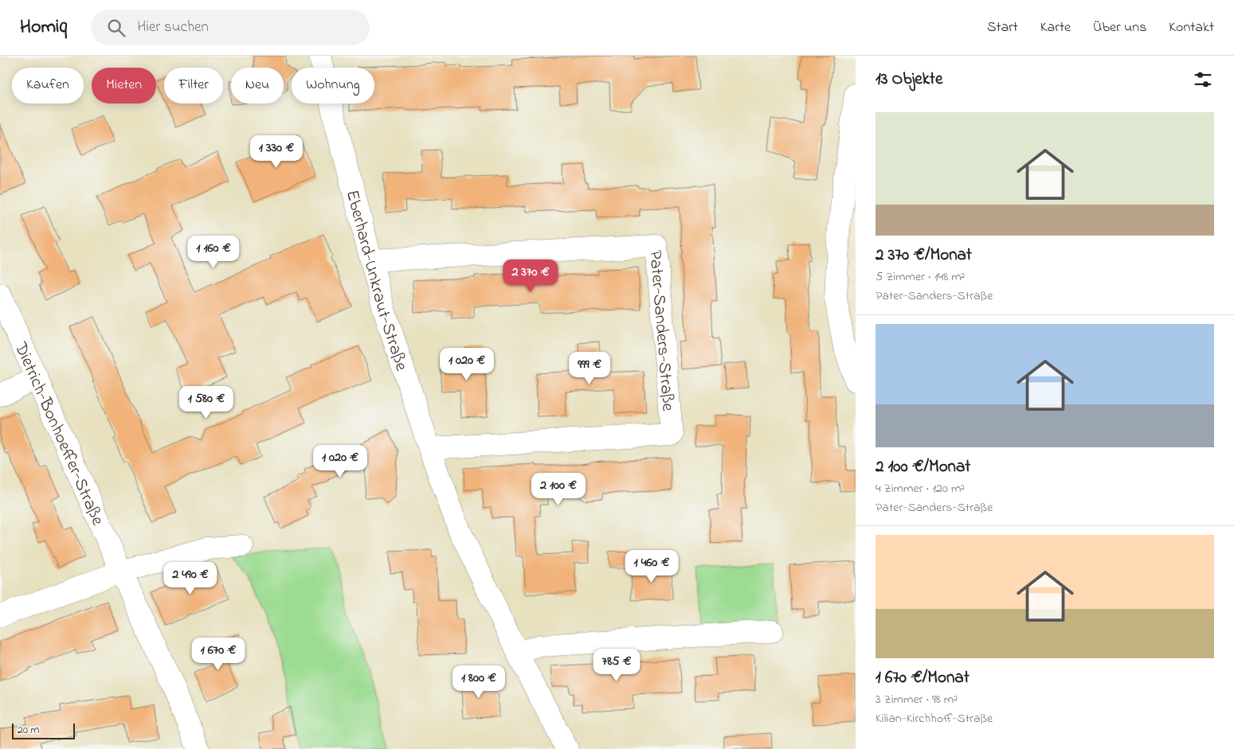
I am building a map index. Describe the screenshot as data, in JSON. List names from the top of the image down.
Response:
{
  "streets": {
    "street": ["Eberhard-Unkraut-Straße", "Pater-Sanders-Straße", "Dietrich-Bonhoeffer-Straße"]
  },
  "crossings": [
    ["Eberhard-Unkraut-Straße", "Pater-Sanders-Straße"]
  ],
  "scale_bar": "20 m",
  "page": {
    "header": "Homiq",
    "search": "Hier suchen",
    "nav": [
      "Start",
      "Karte",
      "Über uns",
      "Kontakt"
    ],
    "heading": "13 Objekte",
    "chip": [
      "Kaufen",
      "Mieten",
      "Filter",
      "Neu",
      "Wohnung"
    ],
    "list": [
      {
        "name": "2 370 €/Monat",
        "note": "5 Zimmer · 148 m² · Pater-Sanders-Straße"
      },
      {
        "name": "2 100 €/Monat",
        "note": "4 Zimmer · 120 m² · Pater-Sanders-Straße"
      },
      {
        "name": "1 670 €/Monat",
        "note": "3 Zimmer · 98 m² · Kilian-Kirchhoff-Straße"
      }
    ],
    "price": [
      "1 330 €",
      "1 160 €",
      "2 370 €",
      "1 020 €",
      "999 €",
      "1 580 €",
      "1 020 €",
      "2 100 €",
      "1 460 €",
      "2 490 €",
      "1 670 €",
      "785 €",
      "1 800 €"
    ],
    "scale": "20 m"
  }
}
